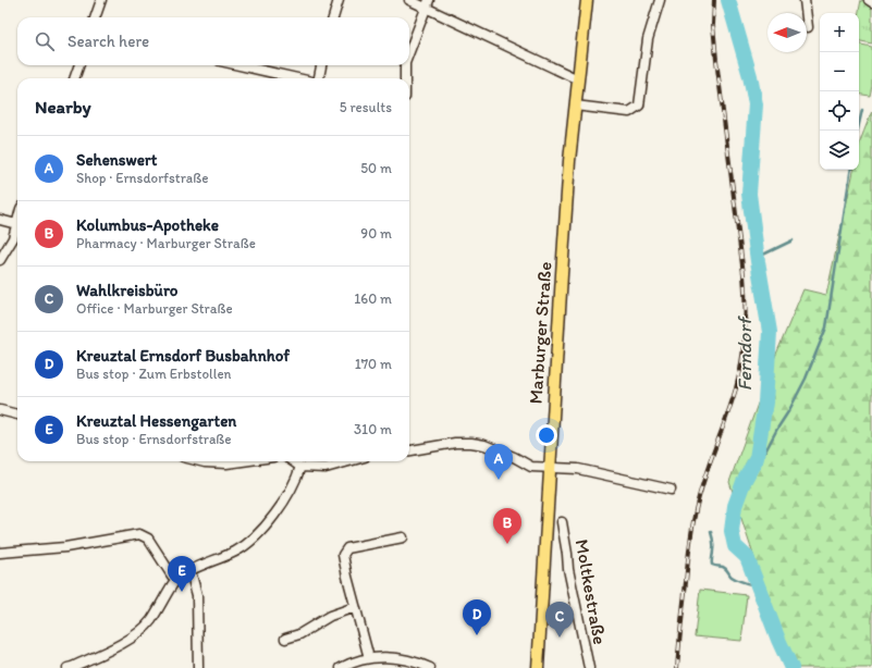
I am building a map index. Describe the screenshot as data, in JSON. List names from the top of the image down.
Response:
{
  "streets": {
    "main road": ["Marburger Straße"],
    "street": ["Moltkestraße"]
  },
  "water": ["Ferndorf"],
  "north": "left",
  "page": {
    "map_buttons": ["+", "−"],
    "search": "Search here",
    "heading": ["Nearby", "5 results"],
    "list": [
      {
        "mark": "A",
        "name": "Sehenswert",
        "note": "Shop · Ernsdorfstraße",
        "value": "50 m"
      },
      {
        "mark": "B",
        "name": "Kolumbus-Apotheke",
        "note": "Pharmacy · Marburger Straße",
        "value": "90 m"
      },
      {
        "mark": "C",
        "name": "Wahlkreisbüro",
        "note": "Office · Marburger Straße",
        "value": "160 m"
      },
      {
        "mark": "D",
        "name": "Kreuztal Ernsdorf Busbahnhof",
        "note": "Bus stop · Zum Erbstollen",
        "value": "170 m"
      },
      {
        "mark": "E",
        "name": "Kreuztal Hessengarten",
        "note": "Bus stop · Ernsdorfstraße",
        "value": "310 m"
      }
    ],
    "pins": [
      "A",
      "B",
      "E",
      "D",
      "C"
    ]
  }
}
